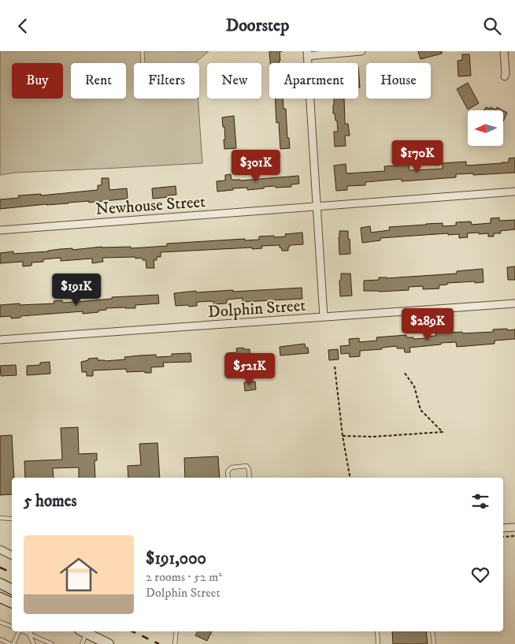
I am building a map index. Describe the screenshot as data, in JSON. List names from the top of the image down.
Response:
{
  "streets": {
    "street": ["Newhouse Street", "Dolphin Street"]
  },
  "north": "left",
  "page": {
    "header": "Doorstep",
    "chip": [
      "Buy",
      "Rent",
      "Filters",
      "New",
      "Apartment",
      "House"
    ],
    "price": [
      "$170K",
      "$301K",
      "$191K",
      "$289K",
      "$521K"
    ],
    "heading": "5 homes",
    "list": [
      {
        "name": "$191,000",
        "note": "2 rooms · 52 m² · Dolphin Street"
      }
    ]
  }
}
